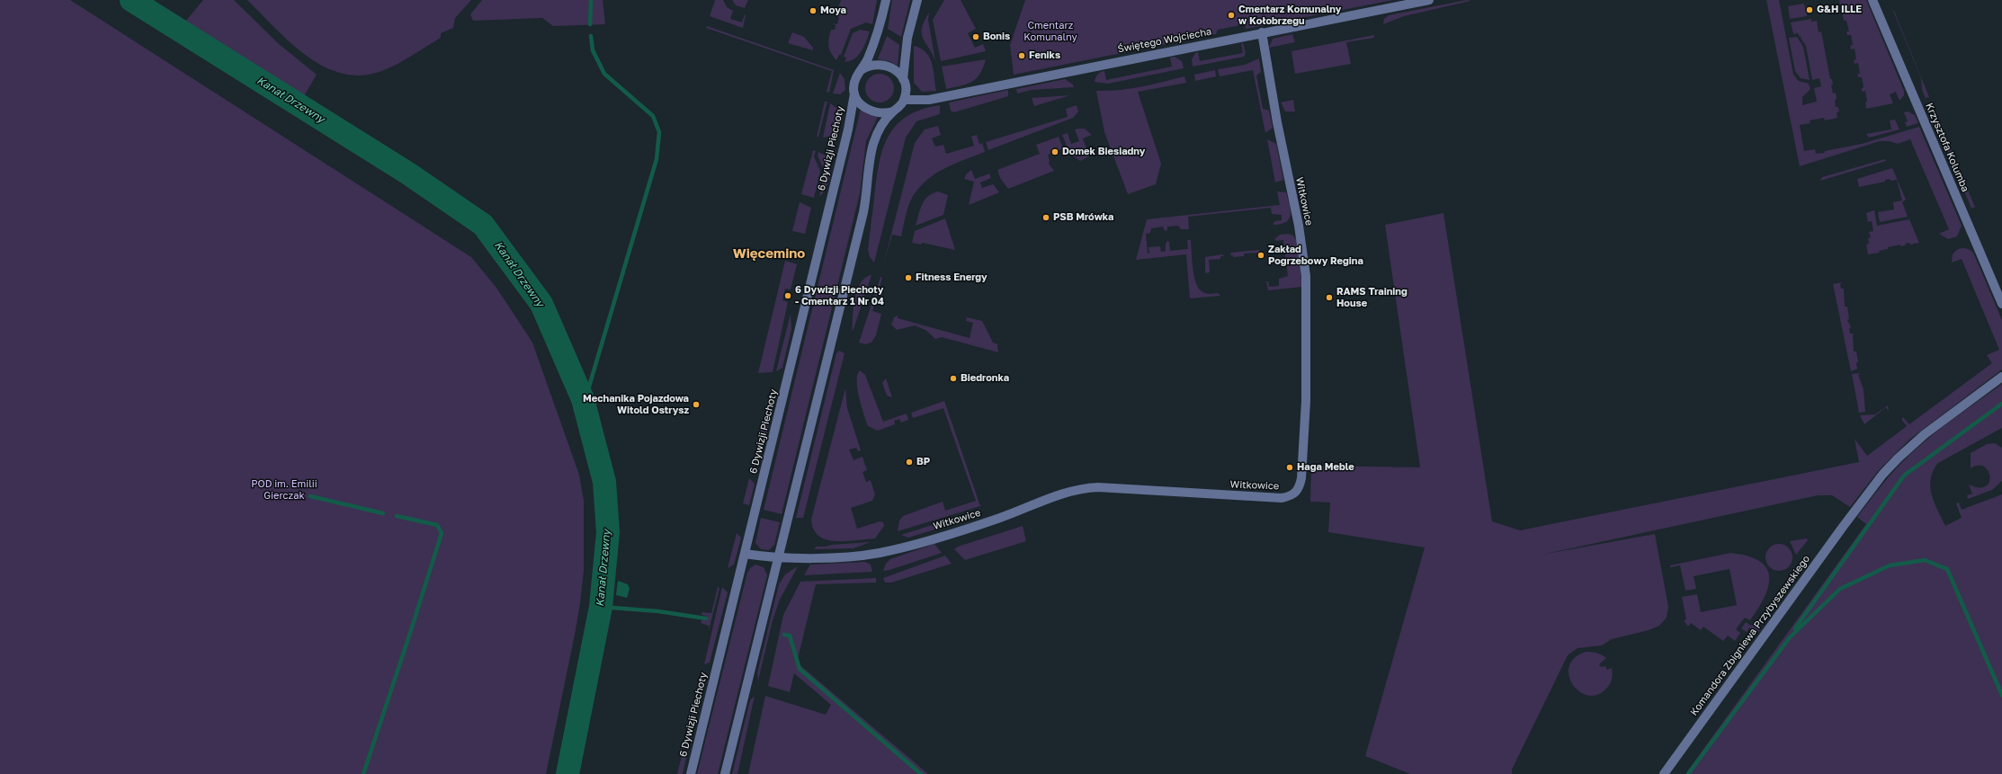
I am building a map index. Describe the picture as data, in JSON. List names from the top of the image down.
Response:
{
  "streets": {
    "street": [
      "Świętego Wojciecha",
      "Krzysztofa Kolumba",
      "6 Dywizji Piechoty",
      "Witkowice",
      "Komandora Zbigniewa Przybyszewskiego"
    ]
  },
  "crossings": [
    ["Świętego Wojciecha", "6 Dywizji Piechoty"],
    ["Świętego Wojciecha", "Witkowice"]
  ],
  "districts": ["Więcemino"],
  "water": ["Kanał Drzewny"],
  "parks": ["Cmentarz Komunalny", "POD im. Emilii Gierczak"],
  "places": [
    "G&H ILLE",
    "Moya",
    "Cmentarz Komunalny w Kołobrzegu",
    "Bonis",
    "Feniks",
    "Domek Biesiadny",
    "PSB Mrówka",
    "Zakład Pogrzebowy Regina",
    "Fitness Energy",
    "6 Dywizji Piechoty - Cmentarz 1 Nr 04",
    "RAMS Training House",
    "Biedronka",
    "Mechanika Pojazdowa Witold Ostrysz",
    "BP",
    "Haga Meble"
  ]
}
